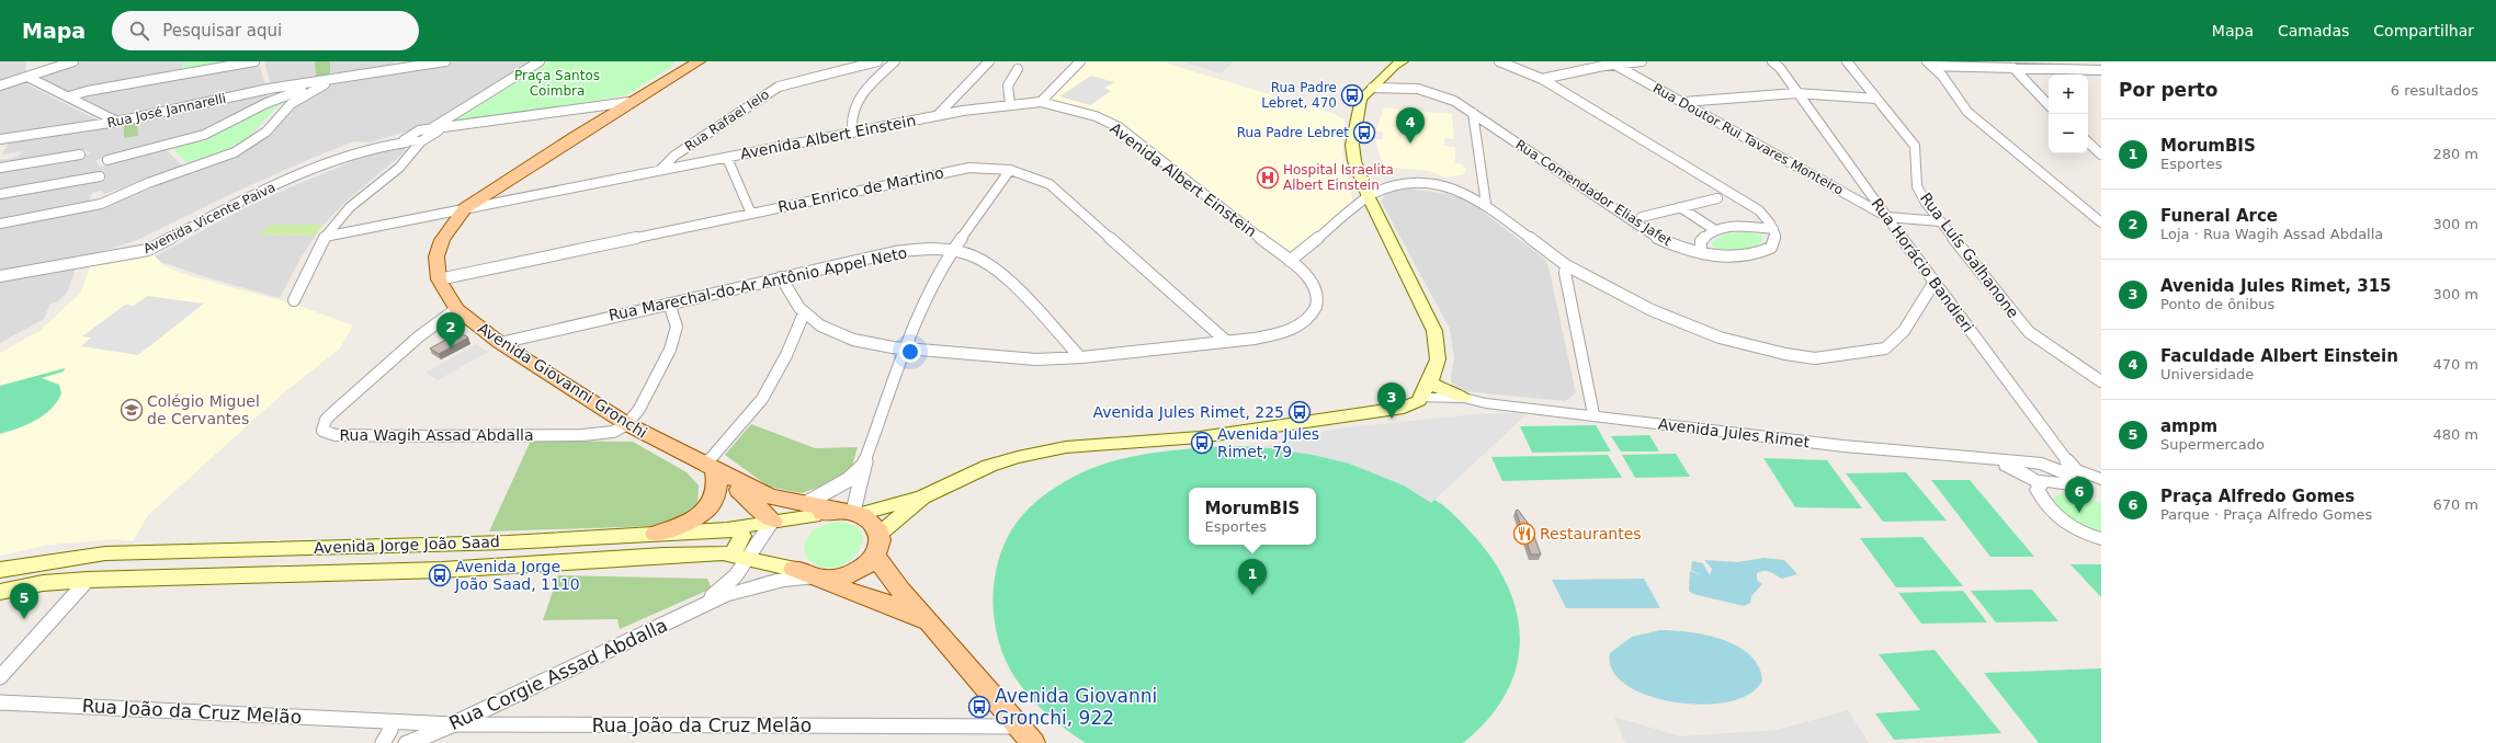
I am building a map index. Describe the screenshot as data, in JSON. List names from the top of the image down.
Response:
{
  "streets": {
    "main road": ["Avenida Giovanni Gronchi", "Avenida Jules Rimet", "Avenida Jorge João Saad"],
    "street": [
      "Rua José Jannarelli",
      "Rua Rafael Ielo",
      "Avenida Albert Einstein",
      "Rua Doutor Rui Tavares Monteiro",
      "Rua Enrico de Martino",
      "Rua Comendador Elias Jafet",
      "Avenida Vicente Paiva",
      "Rua Luís Galhanone",
      "Rua Horácio Bandieri",
      "Rua Marechal-do-Ar Antônio Appel Neto",
      "Rua Wagih Assad Abdalla",
      "Rua Corgie Assad Abdalla",
      "Rua João da Cruz Melão"
    ]
  },
  "crossings": [
    ["Rua Rafael Ielo", "Avenida Albert Einstein"],
    ["Avenida Albert Einstein", "Rua Enrico de Martino"],
    ["Avenida Albert Einstein", "Rua Marechal-do-Ar Antônio Appel Neto"],
    ["Avenida Albert Einstein", "Avenida Giovanni Gronchi"],
    ["Rua Doutor Rui Tavares Monteiro", "Rua Horácio Bandieri"],
    ["Rua Enrico de Martino", "Avenida Giovanni Gronchi"],
    ["Rua Horácio Bandieri", "Avenida Jules Rimet"],
    ["Rua Marechal-do-Ar Antônio Appel Neto", "Avenida Giovanni Gronchi"],
    ["Avenida Giovanni Gronchi", "Rua Wagih Assad Abdalla"],
    ["Avenida Giovanni Gronchi", "Avenida Jorge João Saad"],
    ["Avenida Giovanni Gronchi", "Rua Corgie Assad Abdalla"],
    ["Avenida Jorge João Saad", "Rua Corgie Assad Abdalla"],
    ["Rua Corgie Assad Abdalla", "Rua João da Cruz Melão"]
  ],
  "parks": ["Praça Santos Coimbra"],
  "places": {
    "bus stop": [
      "Rua Padre Lebret, 470",
      "Rua Padre Lebret",
      "Avenida Jules Rimet, 225",
      "Avenida Jules Rimet, 79",
      "Avenida Jorge João Saad, 1110",
      "Avenida Giovanni Gronchi, 922"
    ],
    "hospital": ["Hospital Israelita Albert Einstein"],
    "school or university": ["Colégio Miguel de Cervantes"],
    "restaurant": ["Restaurantes"]
  },
  "page": {
    "header": "Mapa",
    "search": "Pesquisar aqui",
    "nav": ["Mapa", "Camadas", "Compartilhar"],
    "heading": ["Por perto", "6 resultados"],
    "map_buttons": ["+", "−"],
    "pins": [
      "4",
      "2",
      "3",
      "6",
      "1",
      "5"
    ],
    "list": [
      {
        "mark": "1",
        "name": "MorumBIS",
        "note": "Esportes",
        "value": "280 m"
      },
      {
        "mark": "2",
        "name": "Funeral Arce",
        "note": "Loja · Rua Wagih Assad Abdalla",
        "value": "300 m"
      },
      {
        "mark": "3",
        "name": "Avenida Jules Rimet, 315",
        "note": "Ponto de ônibus",
        "value": "300 m"
      },
      {
        "mark": "4",
        "name": "Faculdade Albert Einstein",
        "note": "Universidade",
        "value": "470 m"
      },
      {
        "mark": "5",
        "name": "ampm",
        "note": "Supermercado",
        "value": "480 m"
      },
      {
        "mark": "6",
        "name": "Praça Alfredo Gomes",
        "note": "Parque · Praça Alfredo Gomes",
        "value": "670 m"
      }
    ],
    "popup": ["MorumBIS", "Esportes"]
  }
}
